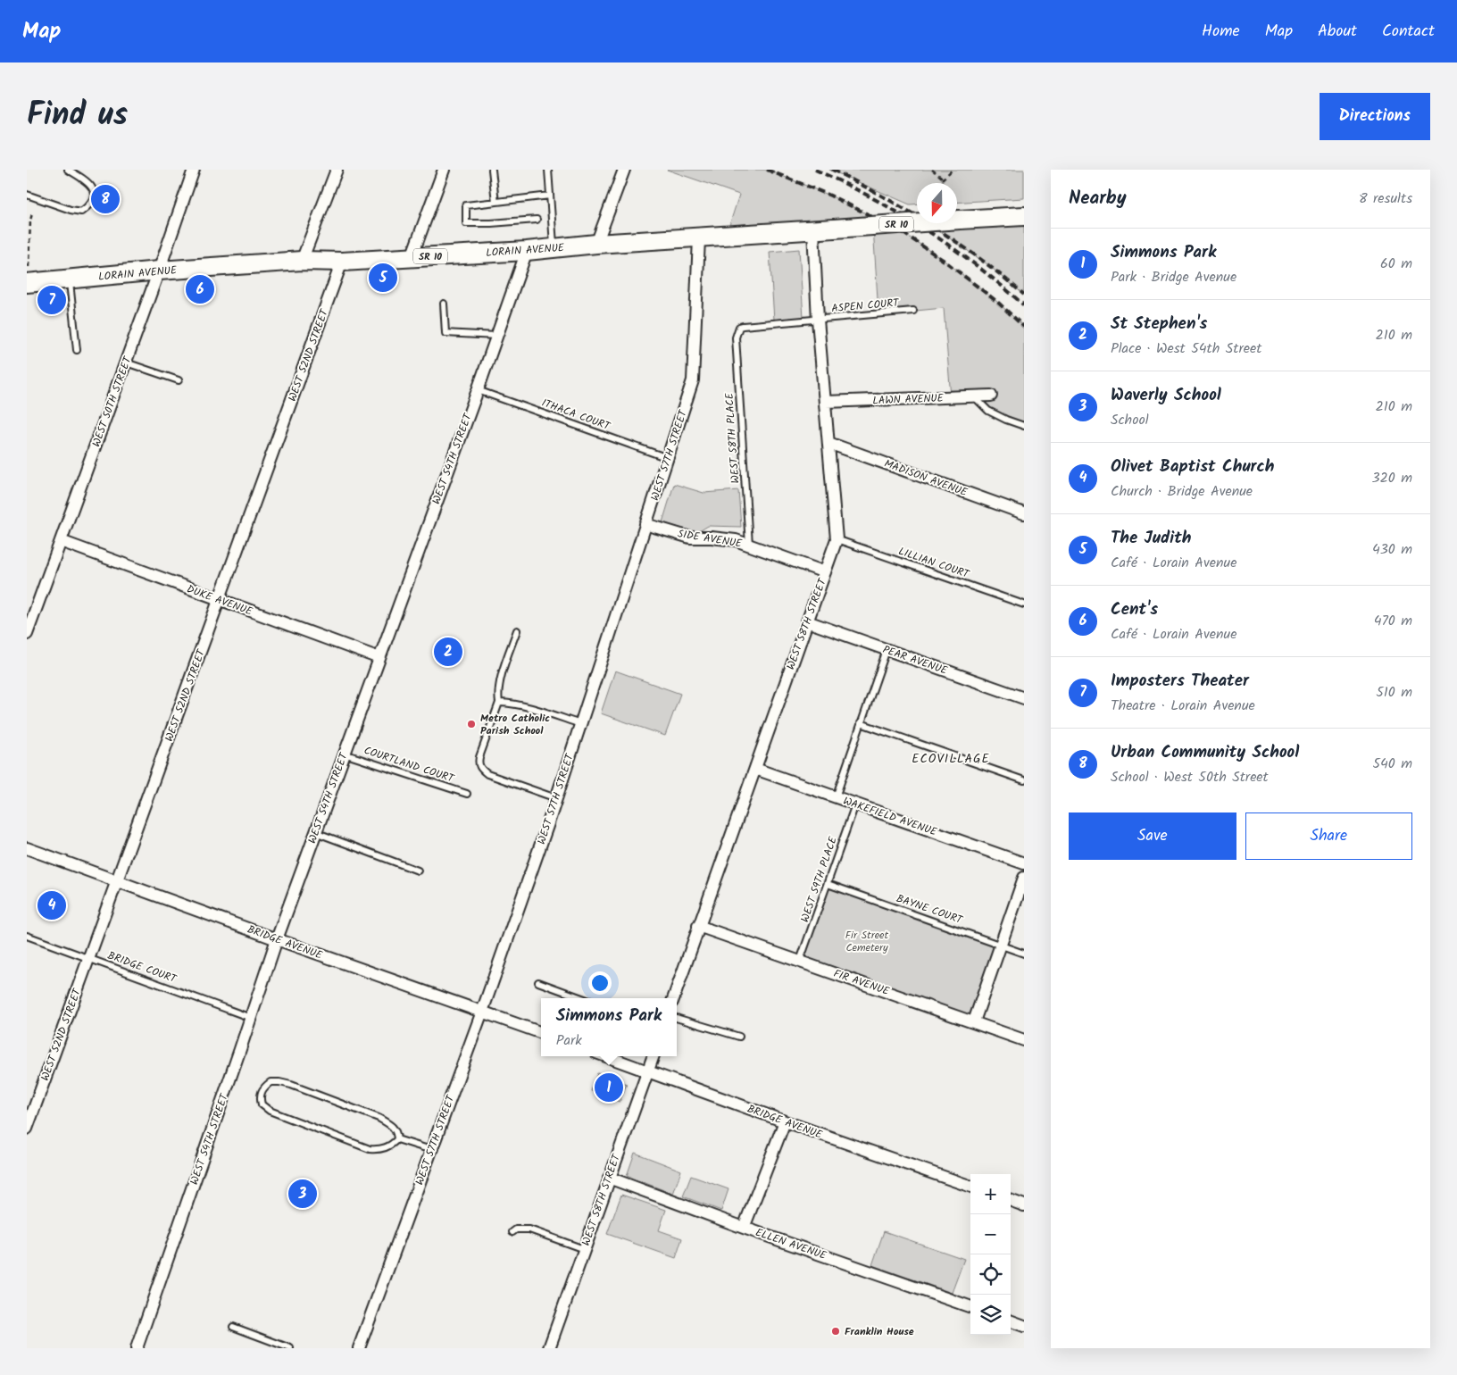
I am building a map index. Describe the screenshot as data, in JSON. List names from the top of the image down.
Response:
{
  "streets": {
    "main road": ["SR 10", "LORAIN AVENUE"],
    "street": [
      "WEST 52ND STREET",
      "LAWN AVENUE",
      "WEST 50TH STREET",
      "WEST 57TH STREET",
      "WEST 54TH STREET",
      "MADISON AVENUE",
      "SIDE AVENUE",
      "DUKE AVENUE",
      "WEST 58TH STREET",
      "PEAR AVENUE",
      "WAKEFIELD AVENUE",
      "BRIDGE AVENUE",
      "FIR AVENUE",
      "ELLEN AVENUE"
    ],
    "lane": [
      "ASPEN COURT",
      "ITHACA COURT",
      "WEST 58TH PLACE",
      "LILLIAN COURT",
      "COURTLAND COURT",
      "WEST 59TH PLACE",
      "BAYNE COURT",
      "BRIDGE COURT"
    ]
  },
  "crossings": [
    ["LORAIN AVENUE", "WEST 52ND STREET"],
    ["LORAIN AVENUE", "WEST 50TH STREET"],
    ["LORAIN AVENUE", "WEST 57TH STREET"],
    ["LORAIN AVENUE", "WEST 54TH STREET"],
    ["LORAIN AVENUE", "WEST 58TH STREET"],
    ["ASPEN COURT", "WEST 58TH PLACE"],
    ["ASPEN COURT", "WEST 58TH STREET"],
    ["WEST 52ND STREET", "DUKE AVENUE"],
    ["WEST 52ND STREET", "BRIDGE AVENUE"],
    ["WEST 52ND STREET", "BRIDGE COURT"],
    ["LAWN AVENUE", "WEST 58TH STREET"],
    ["WEST 50TH STREET", "DUKE AVENUE"],
    ["ITHACA COURT", "WEST 57TH STREET"],
    ["ITHACA COURT", "WEST 54TH STREET"],
    ["WEST 58TH PLACE", "SIDE AVENUE"],
    ["WEST 57TH STREET", "SIDE AVENUE"],
    ["WEST 57TH STREET", "BRIDGE AVENUE"],
    ["WEST 54TH STREET", "DUKE AVENUE"],
    ["WEST 54TH STREET", "COURTLAND COURT"],
    ["WEST 54TH STREET", "BRIDGE AVENUE"],
    ["WEST 54TH STREET", "BRIDGE COURT"],
    ["MADISON AVENUE", "WEST 58TH STREET"],
    ["SIDE AVENUE", "WEST 58TH STREET"],
    ["LILLIAN COURT", "WEST 58TH STREET"],
    ["WEST 58TH STREET", "PEAR AVENUE"],
    ["WEST 58TH STREET", "WAKEFIELD AVENUE"],
    ["WEST 58TH STREET", "BRIDGE AVENUE"],
    ["WEST 58TH STREET", "FIR AVENUE"],
    ["WEST 58TH STREET", "ELLEN AVENUE"],
    ["WAKEFIELD AVENUE", "WEST 59TH PLACE"],
    ["WEST 59TH PLACE", "BAYNE COURT"],
    ["WEST 59TH PLACE", "FIR AVENUE"]
  ],
  "districts": ["ECOVILLAGE"],
  "parks": ["Fir Street Cemetery"],
  "places": ["Metro Catholic Parish School", "Franklin House"],
  "north": "bottom",
  "page": {
    "header": "Map",
    "nav": [
      "Home",
      "Map",
      "About",
      "Contact"
    ],
    "title": "Find us",
    "buttons": [
      "Directions",
      ["Save", "Share"]
    ],
    "heading": ["Nearby", "8 results"],
    "pins": [
      "8",
      "5",
      "6",
      "7",
      "2",
      "4",
      "1",
      "3"
    ],
    "list": [
      {
        "mark": "1",
        "name": "Simmons Park",
        "note": "Park · Bridge Avenue",
        "value": "60 m"
      },
      {
        "mark": "2",
        "name": "St Stephen's",
        "note": "Place · West 54th Street",
        "value": "210 m"
      },
      {
        "mark": "3",
        "name": "Waverly School",
        "note": "School",
        "value": "210 m"
      },
      {
        "mark": "4",
        "name": "Olivet Baptist Church",
        "note": "Church · Bridge Avenue",
        "value": "320 m"
      },
      {
        "mark": "5",
        "name": "The Judith",
        "note": "Café · Lorain Avenue",
        "value": "430 m"
      },
      {
        "mark": "6",
        "name": "Cent's",
        "note": "Café · Lorain Avenue",
        "value": "470 m"
      },
      {
        "mark": "7",
        "name": "Imposters Theater",
        "note": "Theatre · Lorain Avenue",
        "value": "510 m"
      },
      {
        "mark": "8",
        "name": "Urban Community School",
        "note": "School · West 50th Street",
        "value": "540 m"
      }
    ],
    "popup": ["Simmons Park", "Park"],
    "map_buttons": ["+", "−"]
  }
}
